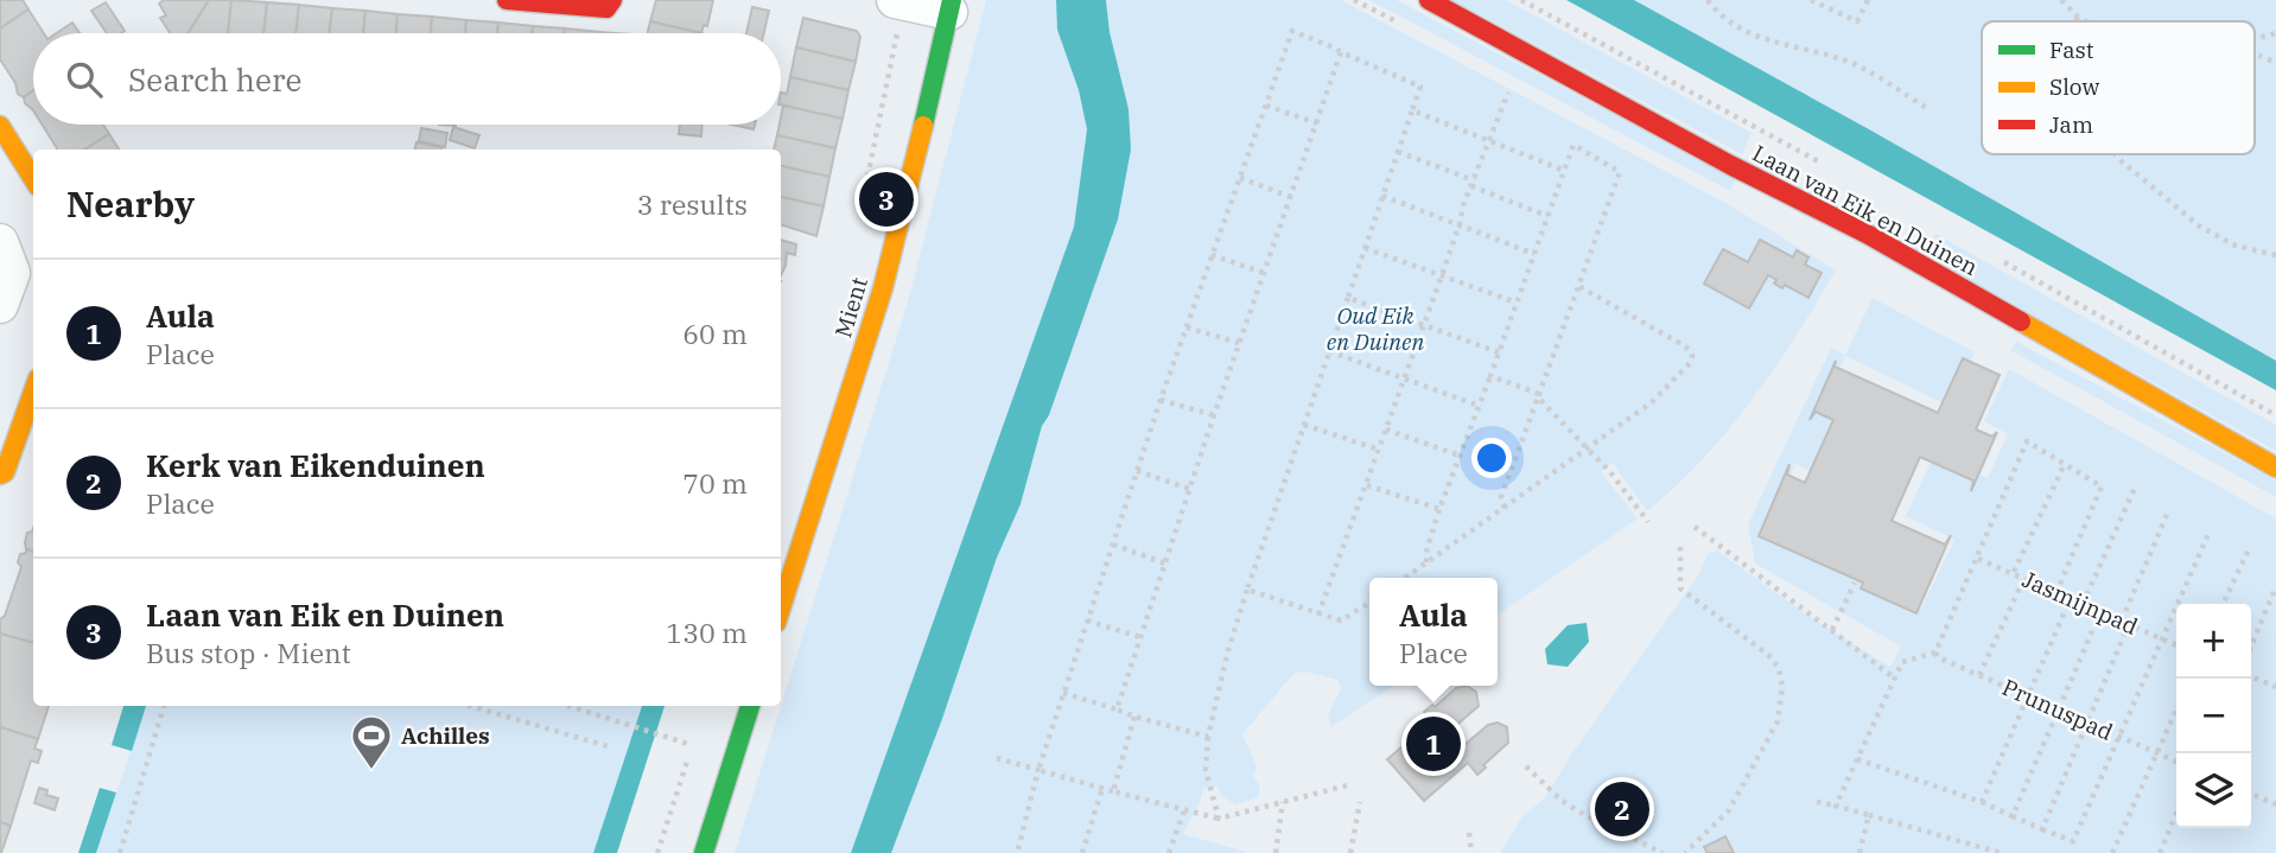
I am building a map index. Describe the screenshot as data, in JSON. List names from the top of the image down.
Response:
{
  "streets": {
    "street": ["Laan van Eik en Duinen", "Mient"],
    "path": ["Jasmijnpad", "Prunuspad"]
  },
  "parks": ["Oud Eik en Duinen"],
  "places": {
    "sports": ["Achilles"]
  },
  "legend": ["Fast", "Slow", "Jam"],
  "page": {
    "search": "Search here",
    "heading": ["Nearby", "3 results"],
    "pins": ["3", "1", "2"],
    "list": [
      {
        "mark": "1",
        "name": "Aula",
        "note": "Place",
        "value": "60 m"
      },
      {
        "mark": "2",
        "name": "Kerk van Eikenduinen",
        "note": "Place",
        "value": "70 m"
      },
      {
        "mark": "3",
        "name": "Laan van Eik en Duinen",
        "note": "Bus stop · Mient",
        "value": "130 m"
      }
    ],
    "popup": ["Aula", "Place"],
    "map_buttons": ["+", "−"]
  }
}
